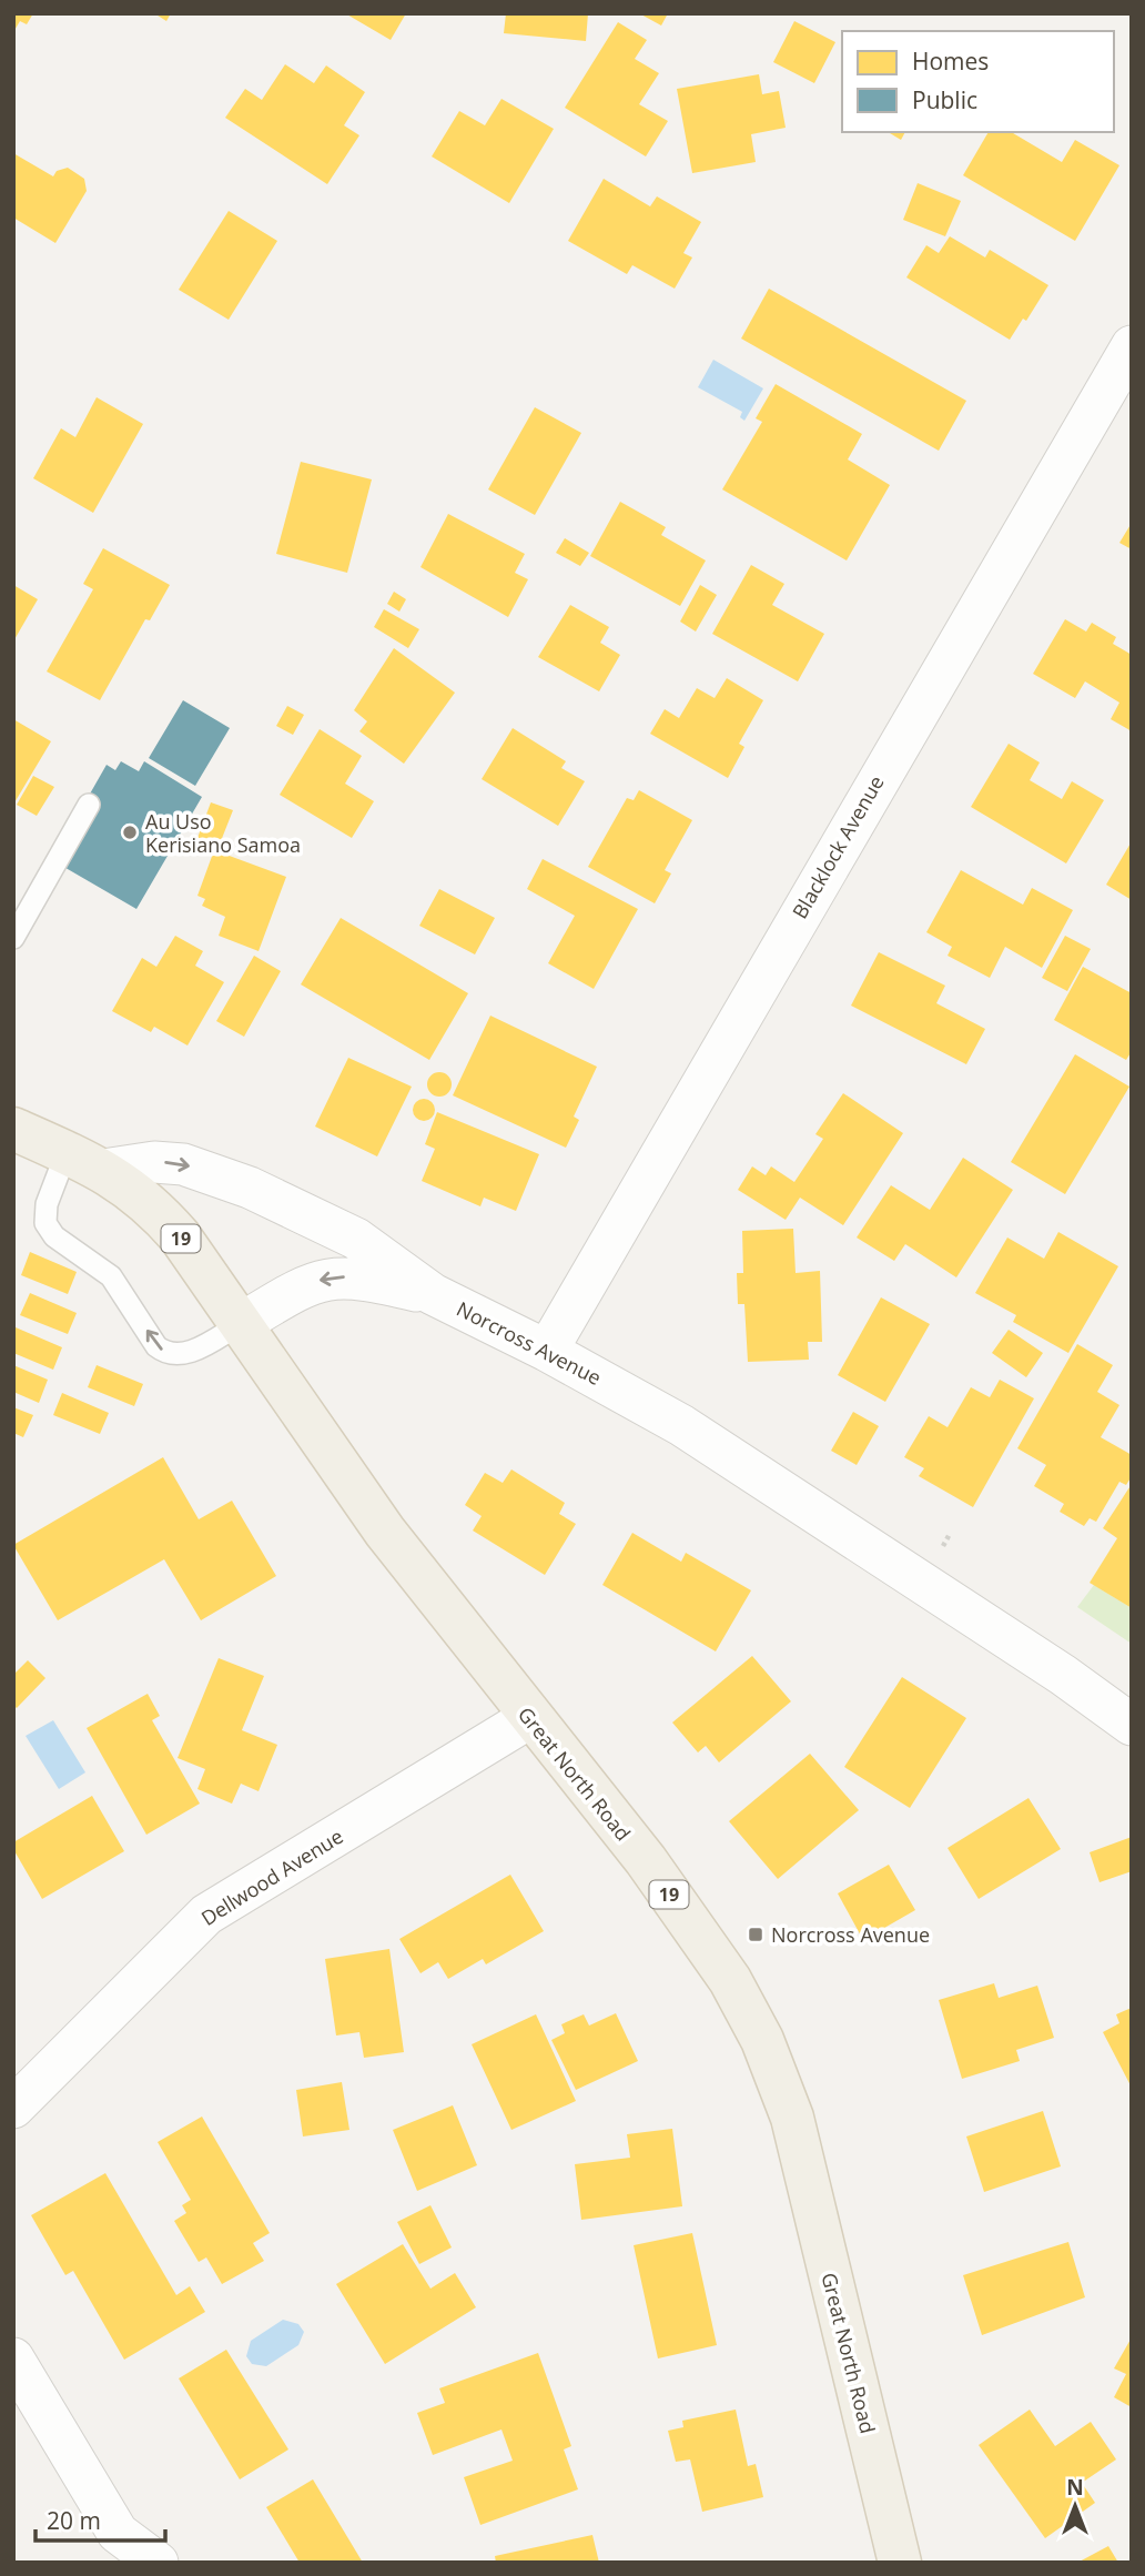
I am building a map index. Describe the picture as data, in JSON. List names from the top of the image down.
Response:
{
  "streets": {
    "main road": ["19", "Great North Road"],
    "street": ["Blacklock Avenue", "Norcross Avenue", "Dellwood Avenue"]
  },
  "crossings": [
    ["Blacklock Avenue", "Norcross Avenue"],
    ["Norcross Avenue", "Great North Road"],
    ["Great North Road", "Dellwood Avenue"]
  ],
  "places": {
    "other": ["Au Uso Kerisiano Samoa"],
    "transit": ["Norcross Avenue"]
  },
  "legend": ["Homes", "Public"],
  "scale_bar": "20 m",
  "north": "top"
}
